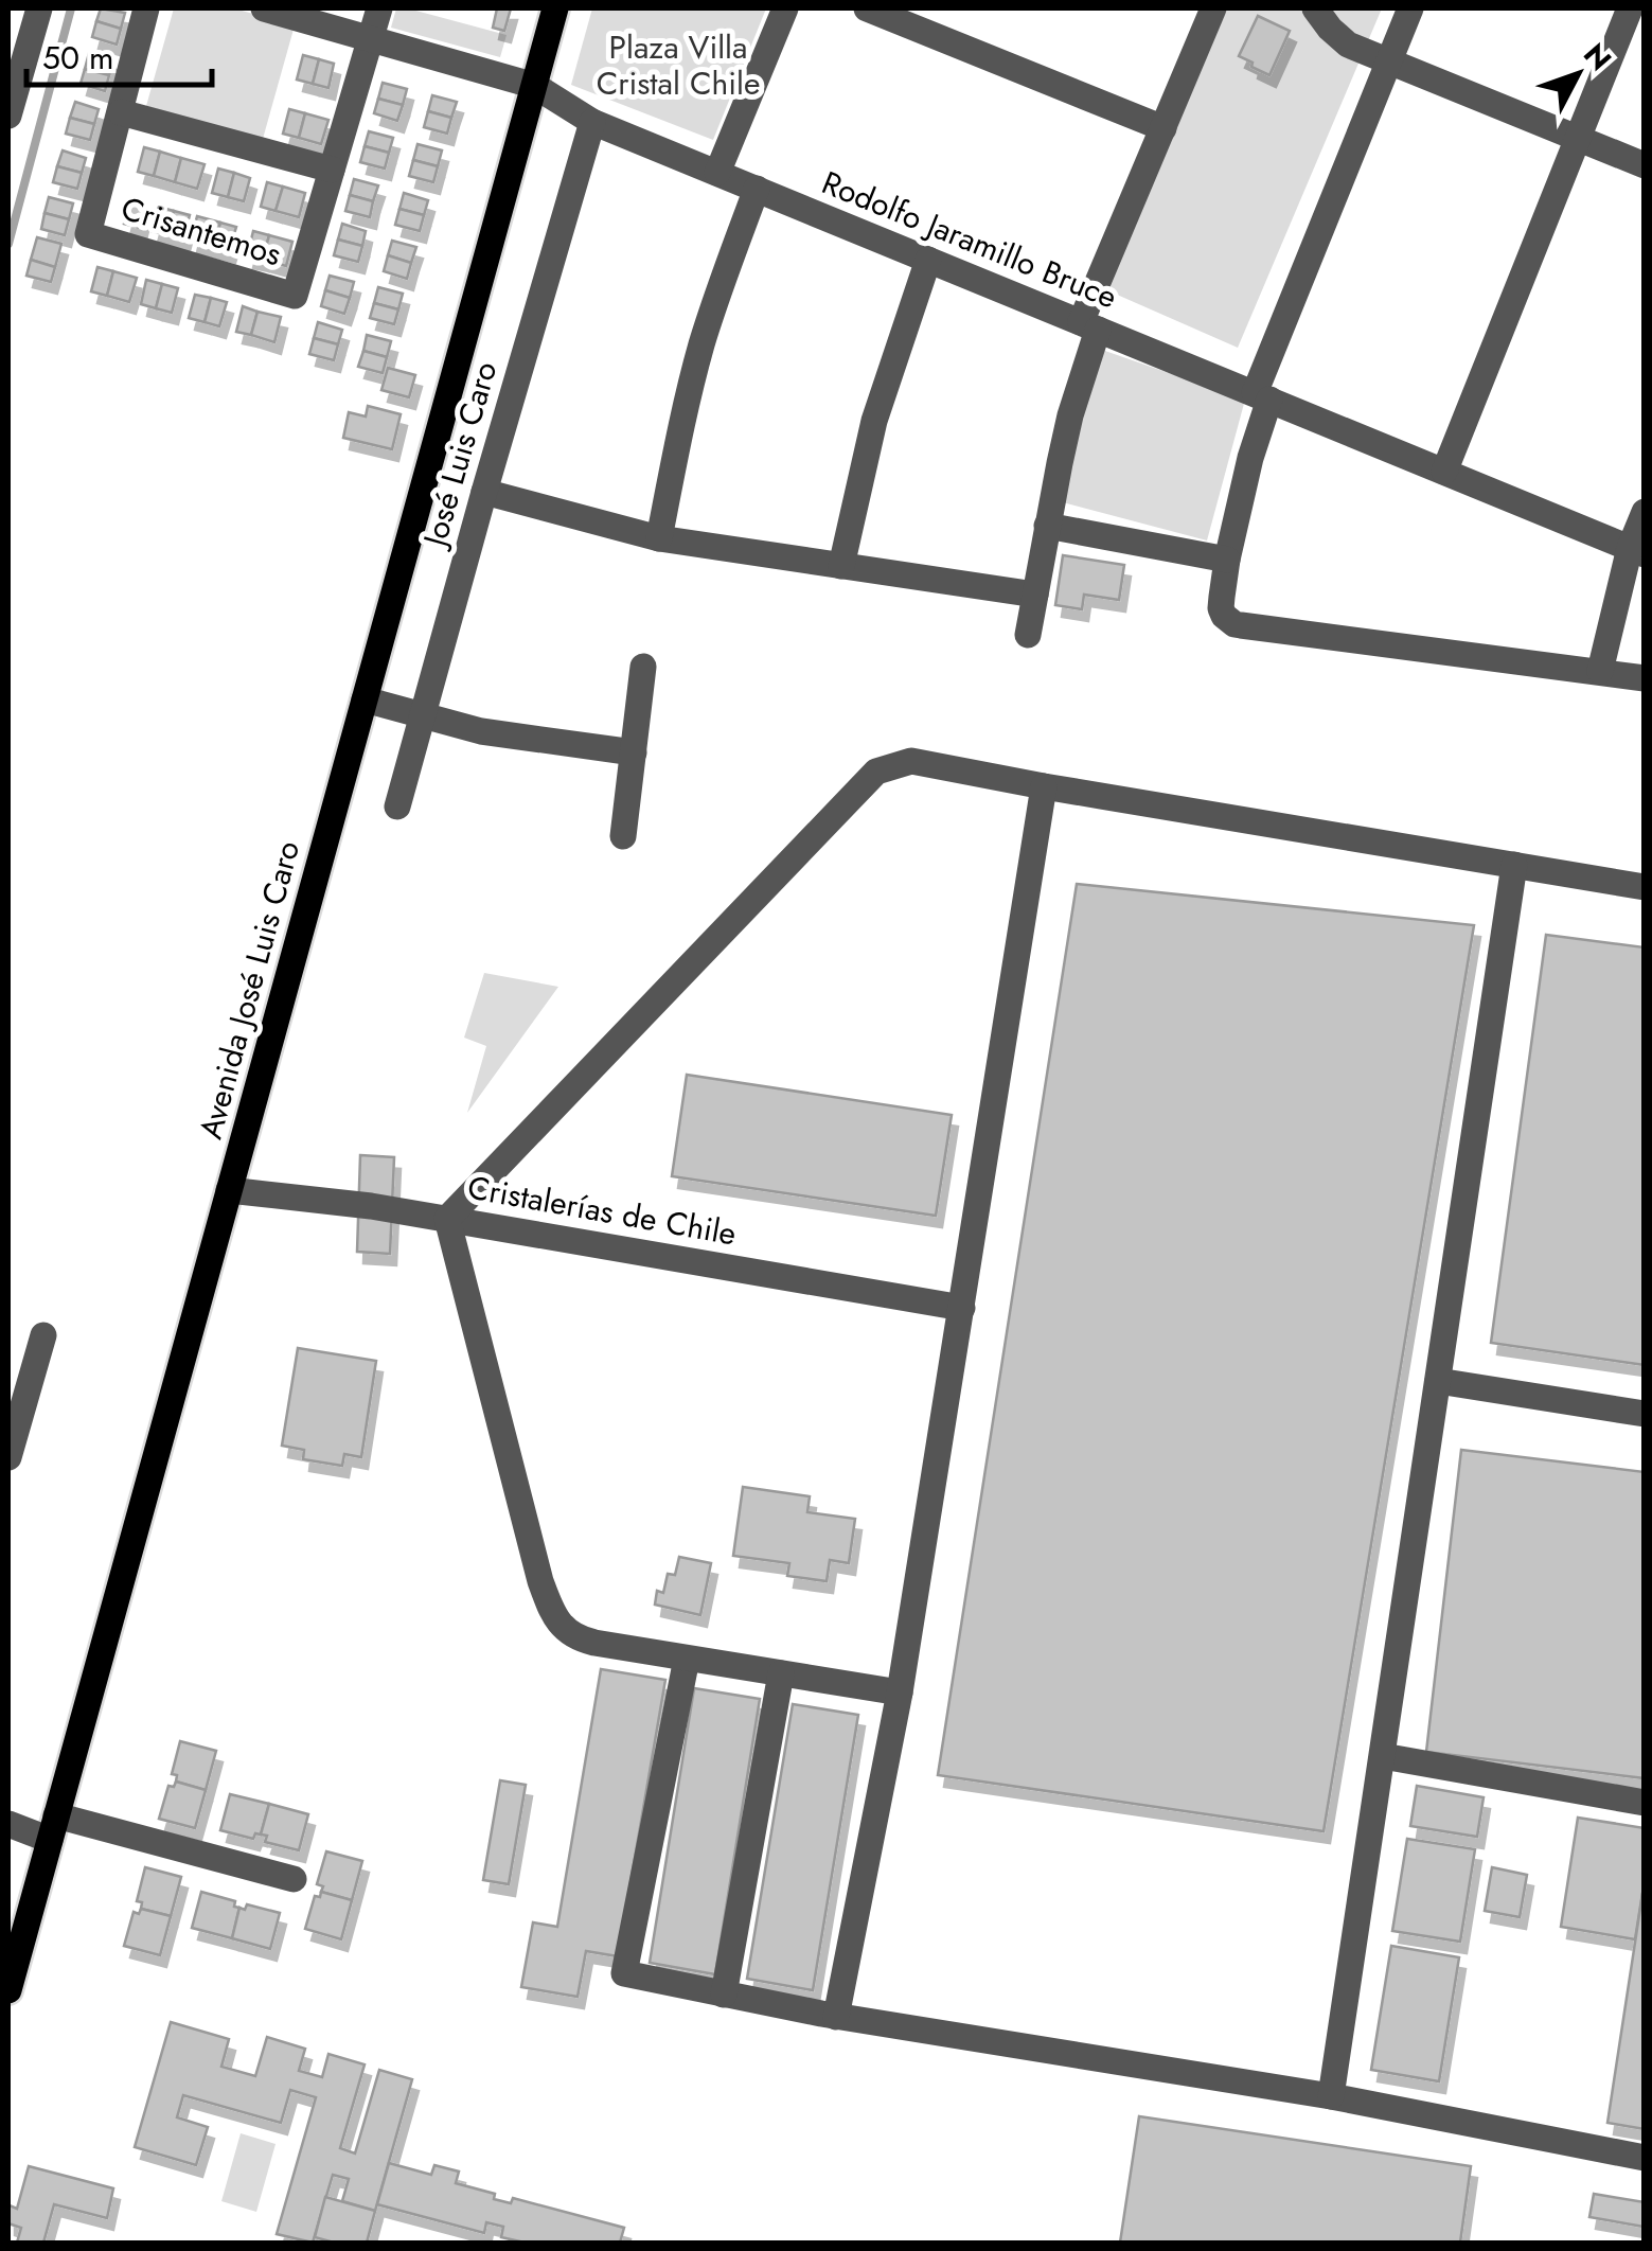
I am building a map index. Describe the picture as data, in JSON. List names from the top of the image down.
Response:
{
  "streets": {
    "main road": ["Avenida José Luis Caro"],
    "street": [
      "Crisantemos",
      "Rodolfo Jaramillo Bruce",
      "José Luis Caro",
      "Cristalerías de Chile"
    ]
  },
  "crossings": [
    ["Rodolfo Jaramillo Bruce", "José Luis Caro"],
    ["Rodolfo Jaramillo Bruce", "Avenida José Luis Caro"],
    ["Avenida José Luis Caro", "Cristalerías de Chile"]
  ],
  "parks": ["Plaza Villa Cristal Chile"],
  "scale_bar": "50 m",
  "north": "top right"
}
